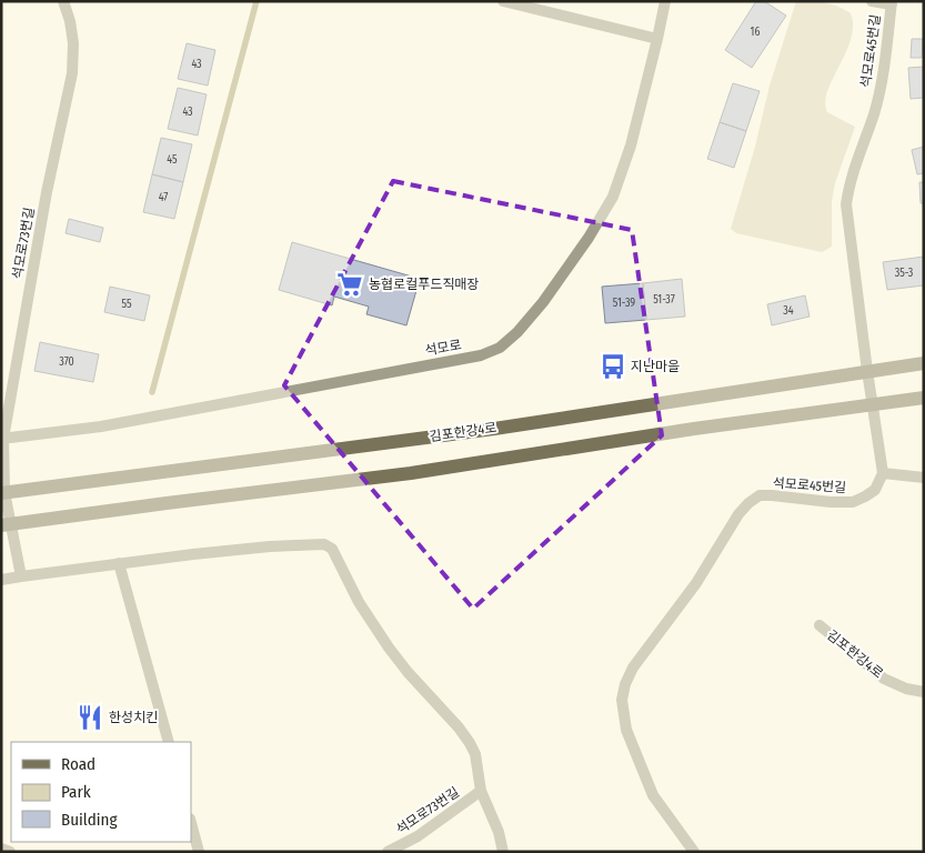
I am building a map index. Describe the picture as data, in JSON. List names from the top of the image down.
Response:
{
  "streets": {
    "street": ["김포한강4로"],
    "lane": ["석모로45번길", "석모로73번길", "석모로"]
  },
  "crossings": [
    ["석모로45번길", "김포한강4로"],
    ["석모로73번길", "석모로"],
    ["석모로73번길", "김포한강4로"]
  ],
  "places": {
    "supermarket": ["농협로컬푸드직매장"],
    "bus stop": ["지난마을"],
    "restaurant": ["한성치킨"]
  },
  "house_numbers": [
    "16",
    "43",
    "43",
    "45",
    "47",
    "35-3",
    "51-37",
    "51-39",
    "55",
    "34",
    "370"
  ],
  "legend": ["Road", "Park", "Building"]
}
